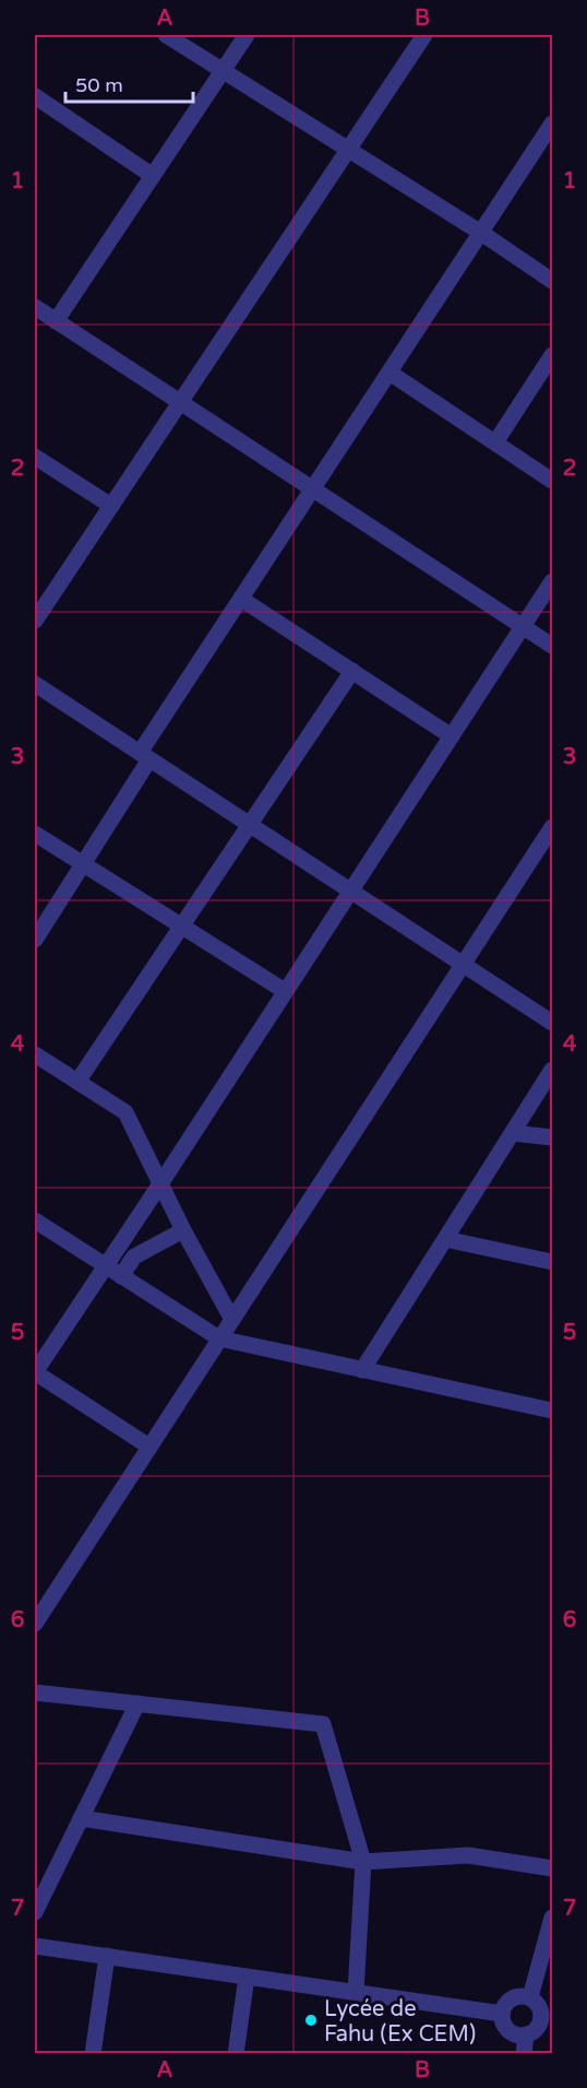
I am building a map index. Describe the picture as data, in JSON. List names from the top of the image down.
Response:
{
  "places": ["Lycée de Fahu (Ex CEM)"],
  "scale_bar": "50 m",
  "grid": {
    "columns": ["A", "B"],
    "rows": [
      "1",
      "2",
      "3",
      "4",
      "5",
      "6",
      "7"
    ]
  }
}
